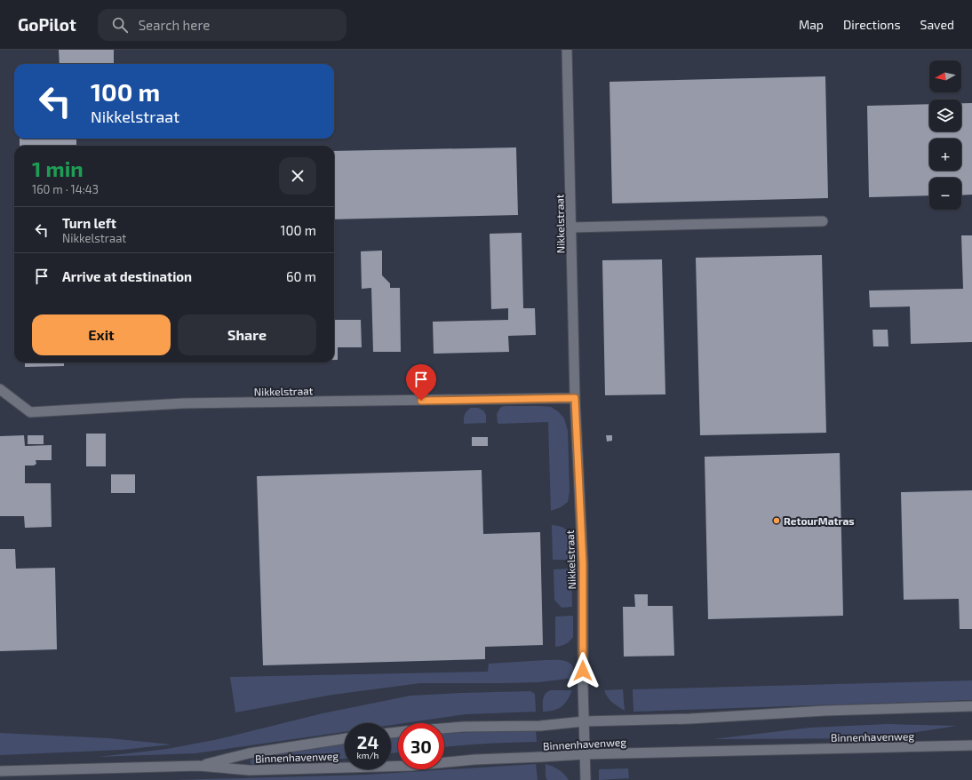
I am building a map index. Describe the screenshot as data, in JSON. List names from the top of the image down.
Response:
{
  "streets": {
    "main road": ["Nikkelstraat", "Binnenhavenweg"]
  },
  "crossings": [
    ["Nikkelstraat", "Binnenhavenweg"]
  ],
  "places": ["RetourMatras"],
  "north": "left",
  "page": {
    "header": "GoPilot",
    "search": "Search here",
    "nav": ["Map", "Directions", "Saved"],
    "map_buttons": ["+", "−"],
    "turn": ["100 m", "Nikkelstraat"],
    "heading": ["1 min", "160 m · 14:43"],
    "list": [
      {
        "name": "Turn left",
        "note": "Nikkelstraat",
        "value": "100 m"
      },
      {
        "name": "Arrive at destination",
        "value": "60 m"
      }
    ],
    "buttons": ["Exit", "Share"],
    "speed": "24 km/h",
    "limit": "30"
  }
}
